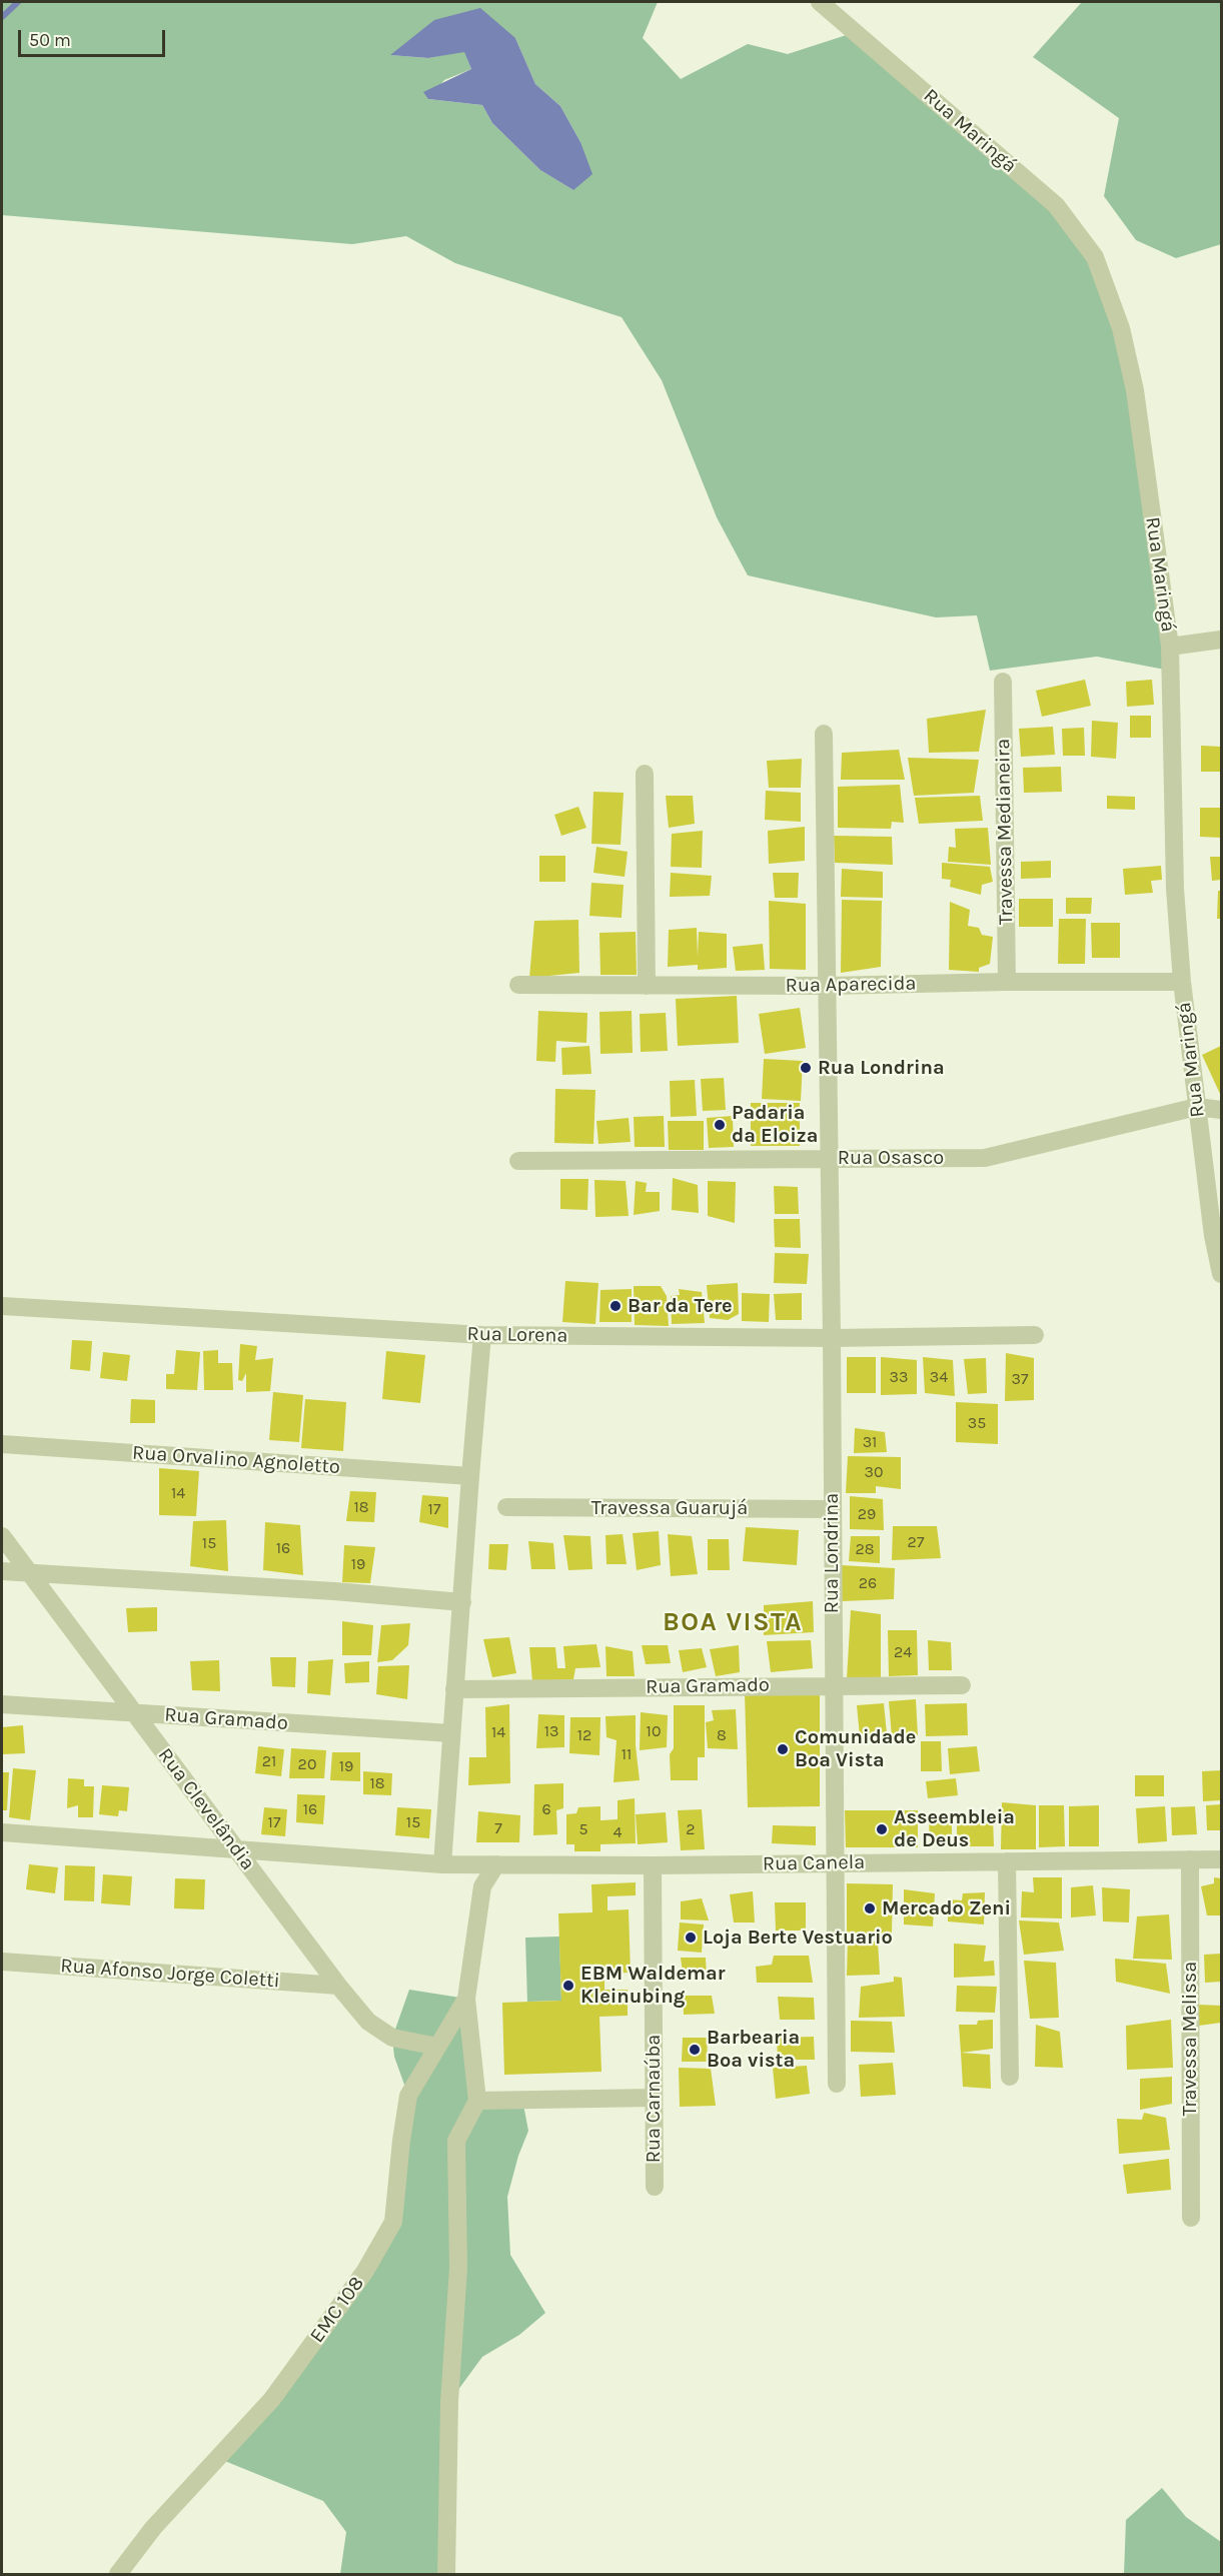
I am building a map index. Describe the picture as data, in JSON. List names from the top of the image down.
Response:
{
  "streets": {
    "street": [
      "Rua Maringá",
      "Travessa Medianeira",
      "Rua Aparecida",
      "Rua Osasco",
      "Rua Lorena",
      "Rua Orvalino Agnoletto",
      "Travessa Guarujá",
      "Rua Londrina",
      "Rua Gramado",
      "Rua Clevelândia",
      "Rua Canela",
      "Rua Afonso Jorge Coletti",
      "Travessa Melissa",
      "Rua Carnaúba",
      "EMC 108"
    ]
  },
  "crossings": [
    ["Rua Maringá", "Rua Aparecida"],
    ["Rua Maringá", "Rua Osasco"],
    ["Travessa Medianeira", "Rua Aparecida"],
    ["Rua Aparecida", "Rua Londrina"],
    ["Rua Osasco", "Rua Londrina"],
    ["Rua Lorena", "Rua Londrina"],
    ["Travessa Guarujá", "Rua Londrina"],
    ["Rua Londrina", "Rua Gramado"],
    ["Rua Londrina", "Rua Canela"],
    ["Rua Gramado", "Rua Clevelândia"],
    ["Rua Clevelândia", "Rua Canela"],
    ["Rua Clevelândia", "Rua Afonso Jorge Coletti"],
    ["Rua Clevelândia", "EMC 108"],
    ["Rua Canela", "Travessa Melissa"],
    ["Rua Canela", "Rua Carnaúba"]
  ],
  "districts": ["BOA VISTA"],
  "places": [
    "Rua Londrina",
    "Padaria da Eloiza",
    "Bar da Tere",
    "Comunidade Boa Vista",
    "Asseembleia de Deus",
    "Mercado Zeni",
    "Loja Berte Vestuario",
    "EBM Waldemar Kleinubing",
    "Barbearia Boa vista"
  ],
  "house_numbers": [
    "33",
    "34",
    "37",
    "35",
    "31",
    "30",
    "14",
    "18",
    "17",
    "29",
    "27",
    "15",
    "16",
    "28",
    "19",
    "26",
    "24",
    "13",
    "10",
    "14",
    "12",
    "8",
    "11",
    "21",
    "20",
    "19",
    "18",
    "16",
    "6",
    "17",
    "15",
    "7",
    "5",
    "2",
    "4"
  ],
  "scale_bar": "50 m"
}
